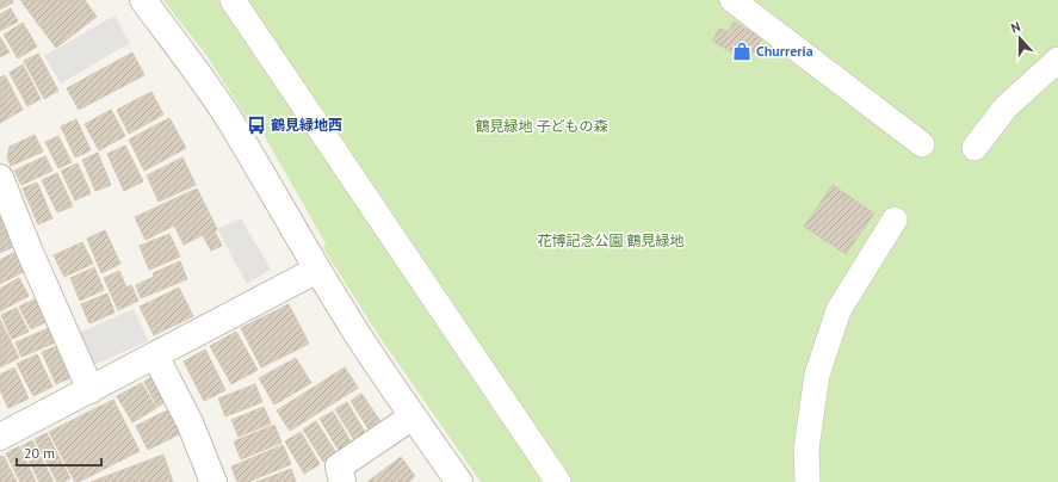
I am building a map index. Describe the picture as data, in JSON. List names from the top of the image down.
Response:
{
  "parks": ["鶴見緑地 子どもの森", "花博記念公園 鶴見緑地"],
  "places": {
    "shop": ["Churreria"],
    "bus stop": ["鶴見緑地西"]
  },
  "scale_bar": "20 m",
  "north": "top"
}
